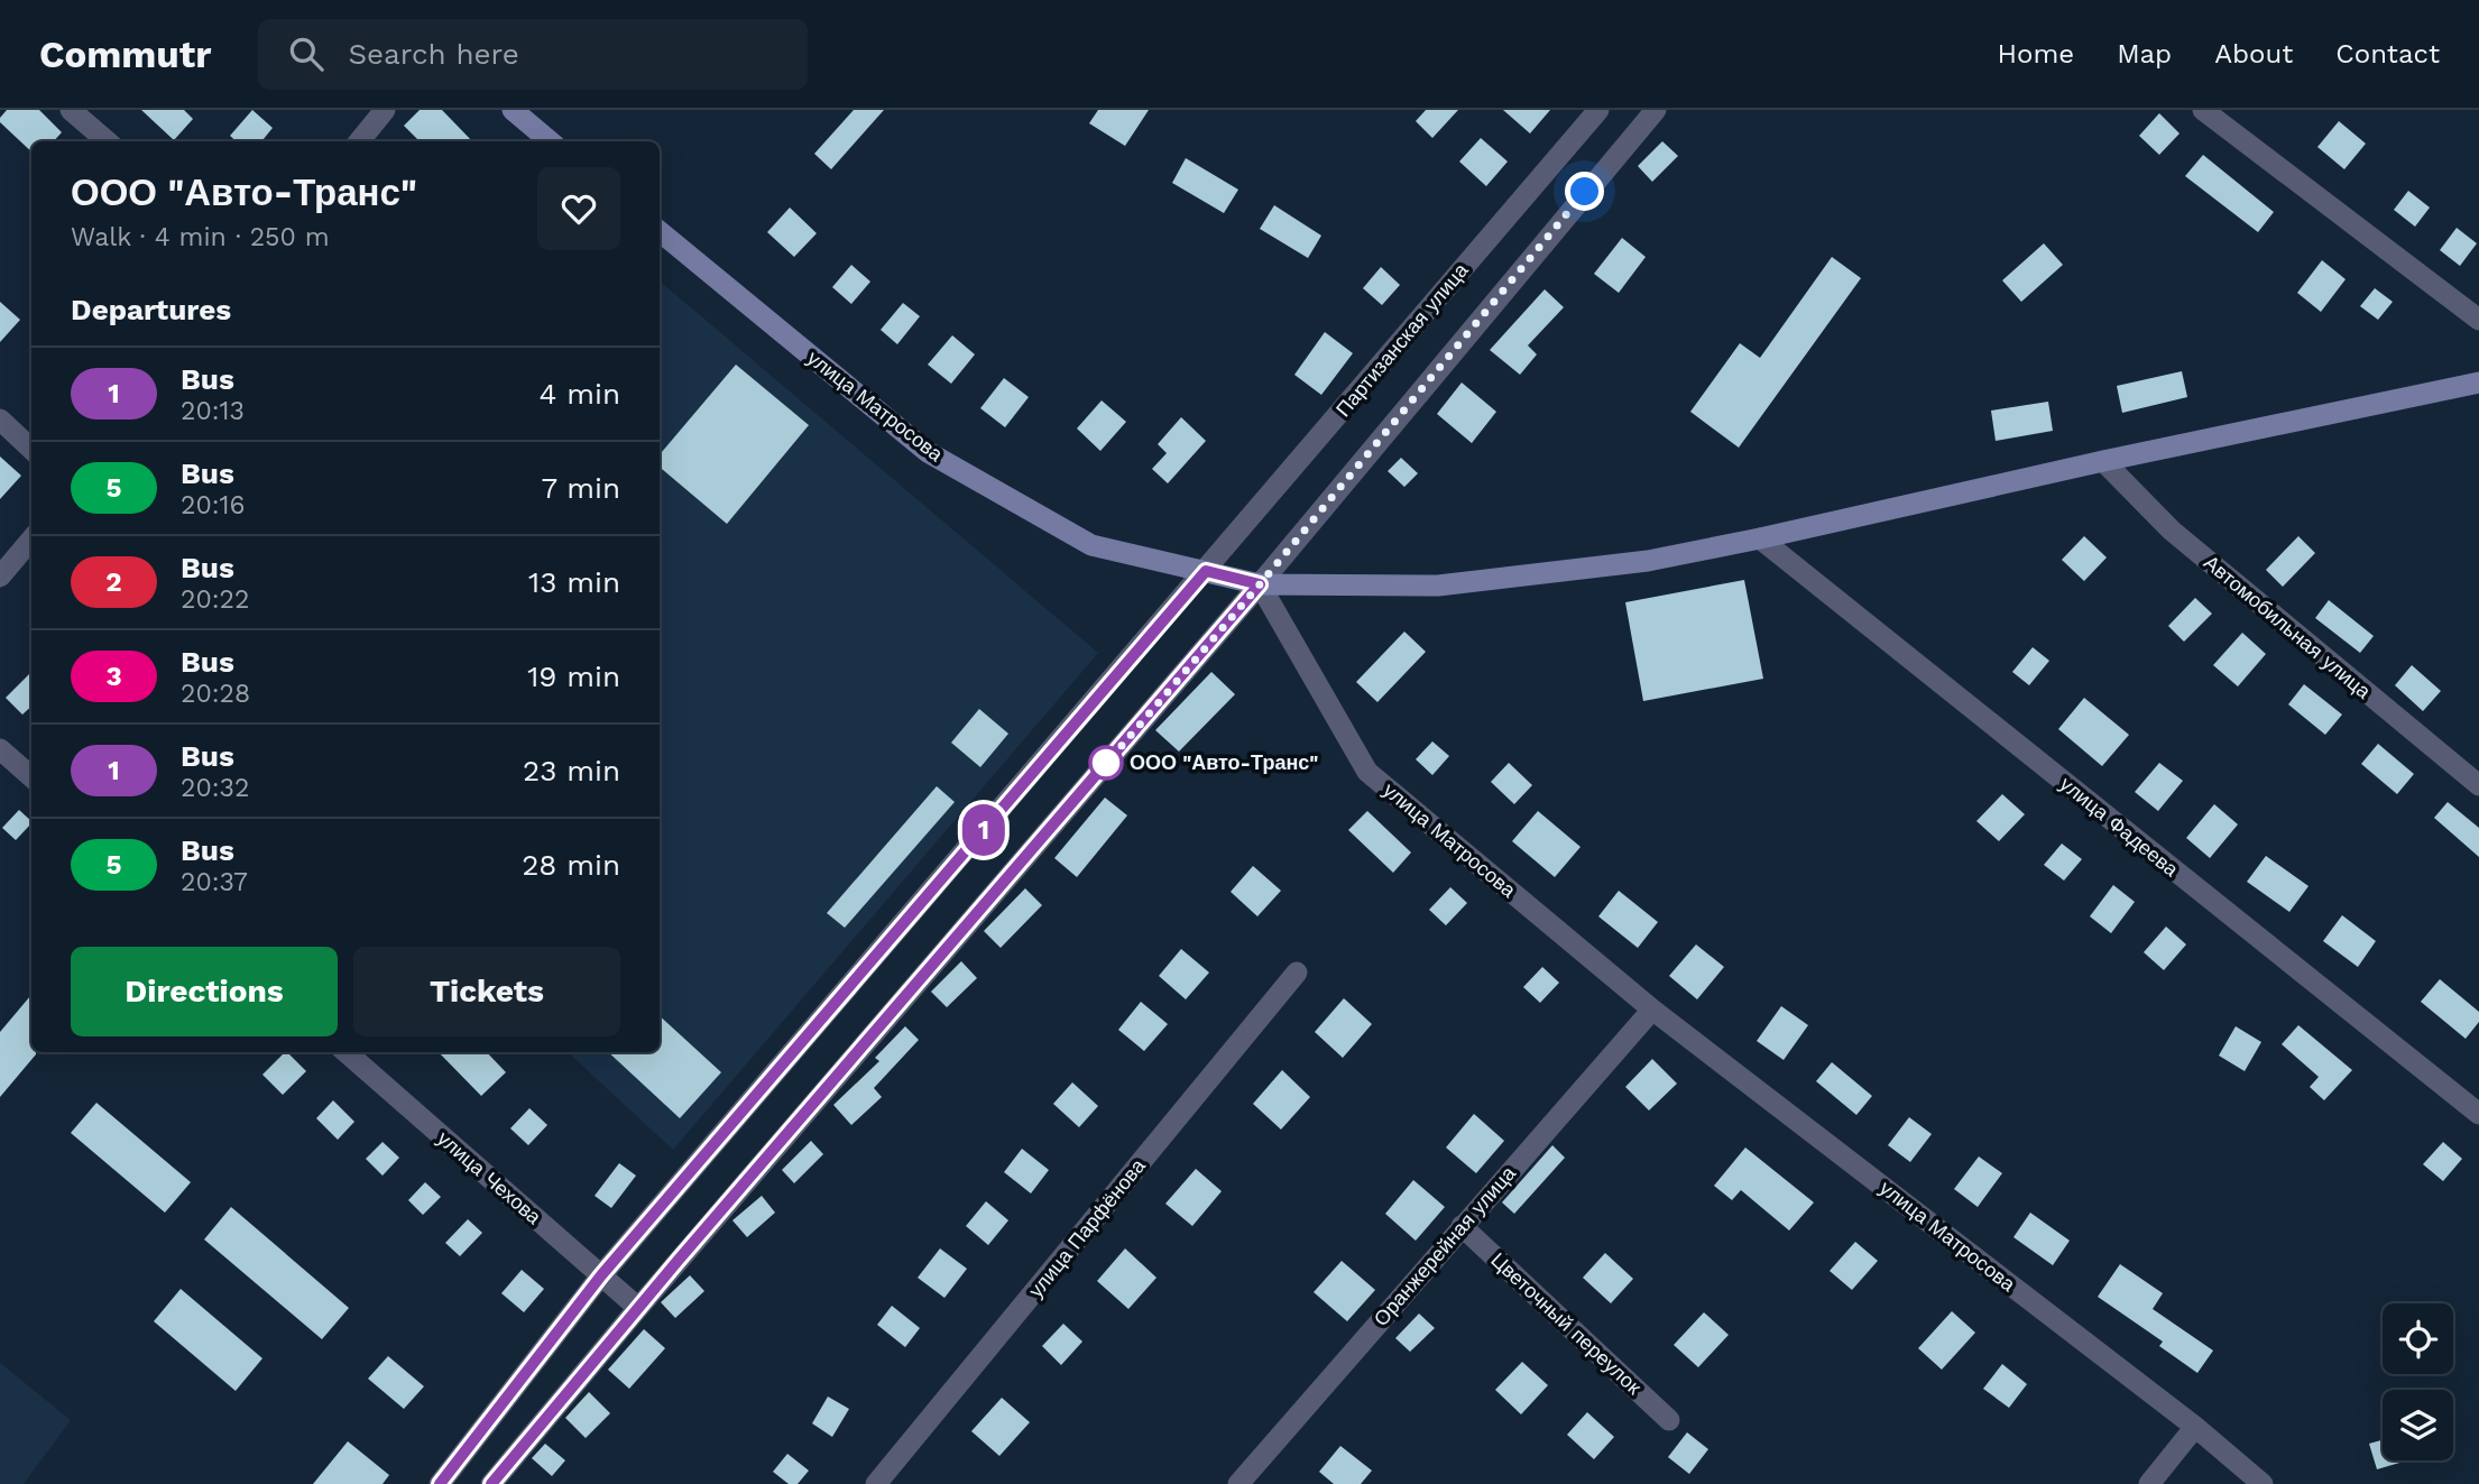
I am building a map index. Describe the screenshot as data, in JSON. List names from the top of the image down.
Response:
{
  "streets": {
    "main road": ["улица Матросова"],
    "street": [
      "Партизанская улица",
      "Автомобильная улица",
      "улица Фадеева",
      "улица Чехова",
      "улица Парфёнова",
      "Оранжерейная улица",
      "Цветочный переулок"
    ]
  },
  "crossings": [
    ["Партизанская улица", "улица Матросова"],
    ["Партизанская улица", "улица Чехова"],
    ["улица Матросова", "Оранжерейная улица"],
    ["Оранжерейная улица", "Цветочный переулок"]
  ],
  "places": ["ООО \"Авто-Транс\""],
  "lines": ["bus line 1"],
  "page": {
    "header": "Commutr",
    "search": "Search here",
    "nav": [
      "Home",
      "Map",
      "About",
      "Contact"
    ],
    "on_map": "1",
    "heading": [
      ["ООО \"Авто-Транс\"", "Walk · 4 min · 250 m"],
      "Departures"
    ],
    "list": [
      {
        "mark": "1",
        "name": "Bus",
        "note": "20:13",
        "value": "4 min"
      },
      {
        "mark": "5",
        "name": "Bus",
        "note": "20:16",
        "value": "7 min"
      },
      {
        "mark": "2",
        "name": "Bus",
        "note": "20:22",
        "value": "13 min"
      },
      {
        "mark": "3",
        "name": "Bus",
        "note": "20:28",
        "value": "19 min"
      },
      {
        "mark": "1",
        "name": "Bus",
        "note": "20:32",
        "value": "23 min"
      },
      {
        "mark": "5",
        "name": "Bus",
        "note": "20:37",
        "value": "28 min"
      }
    ],
    "buttons": ["Directions", "Tickets"]
  }
}
